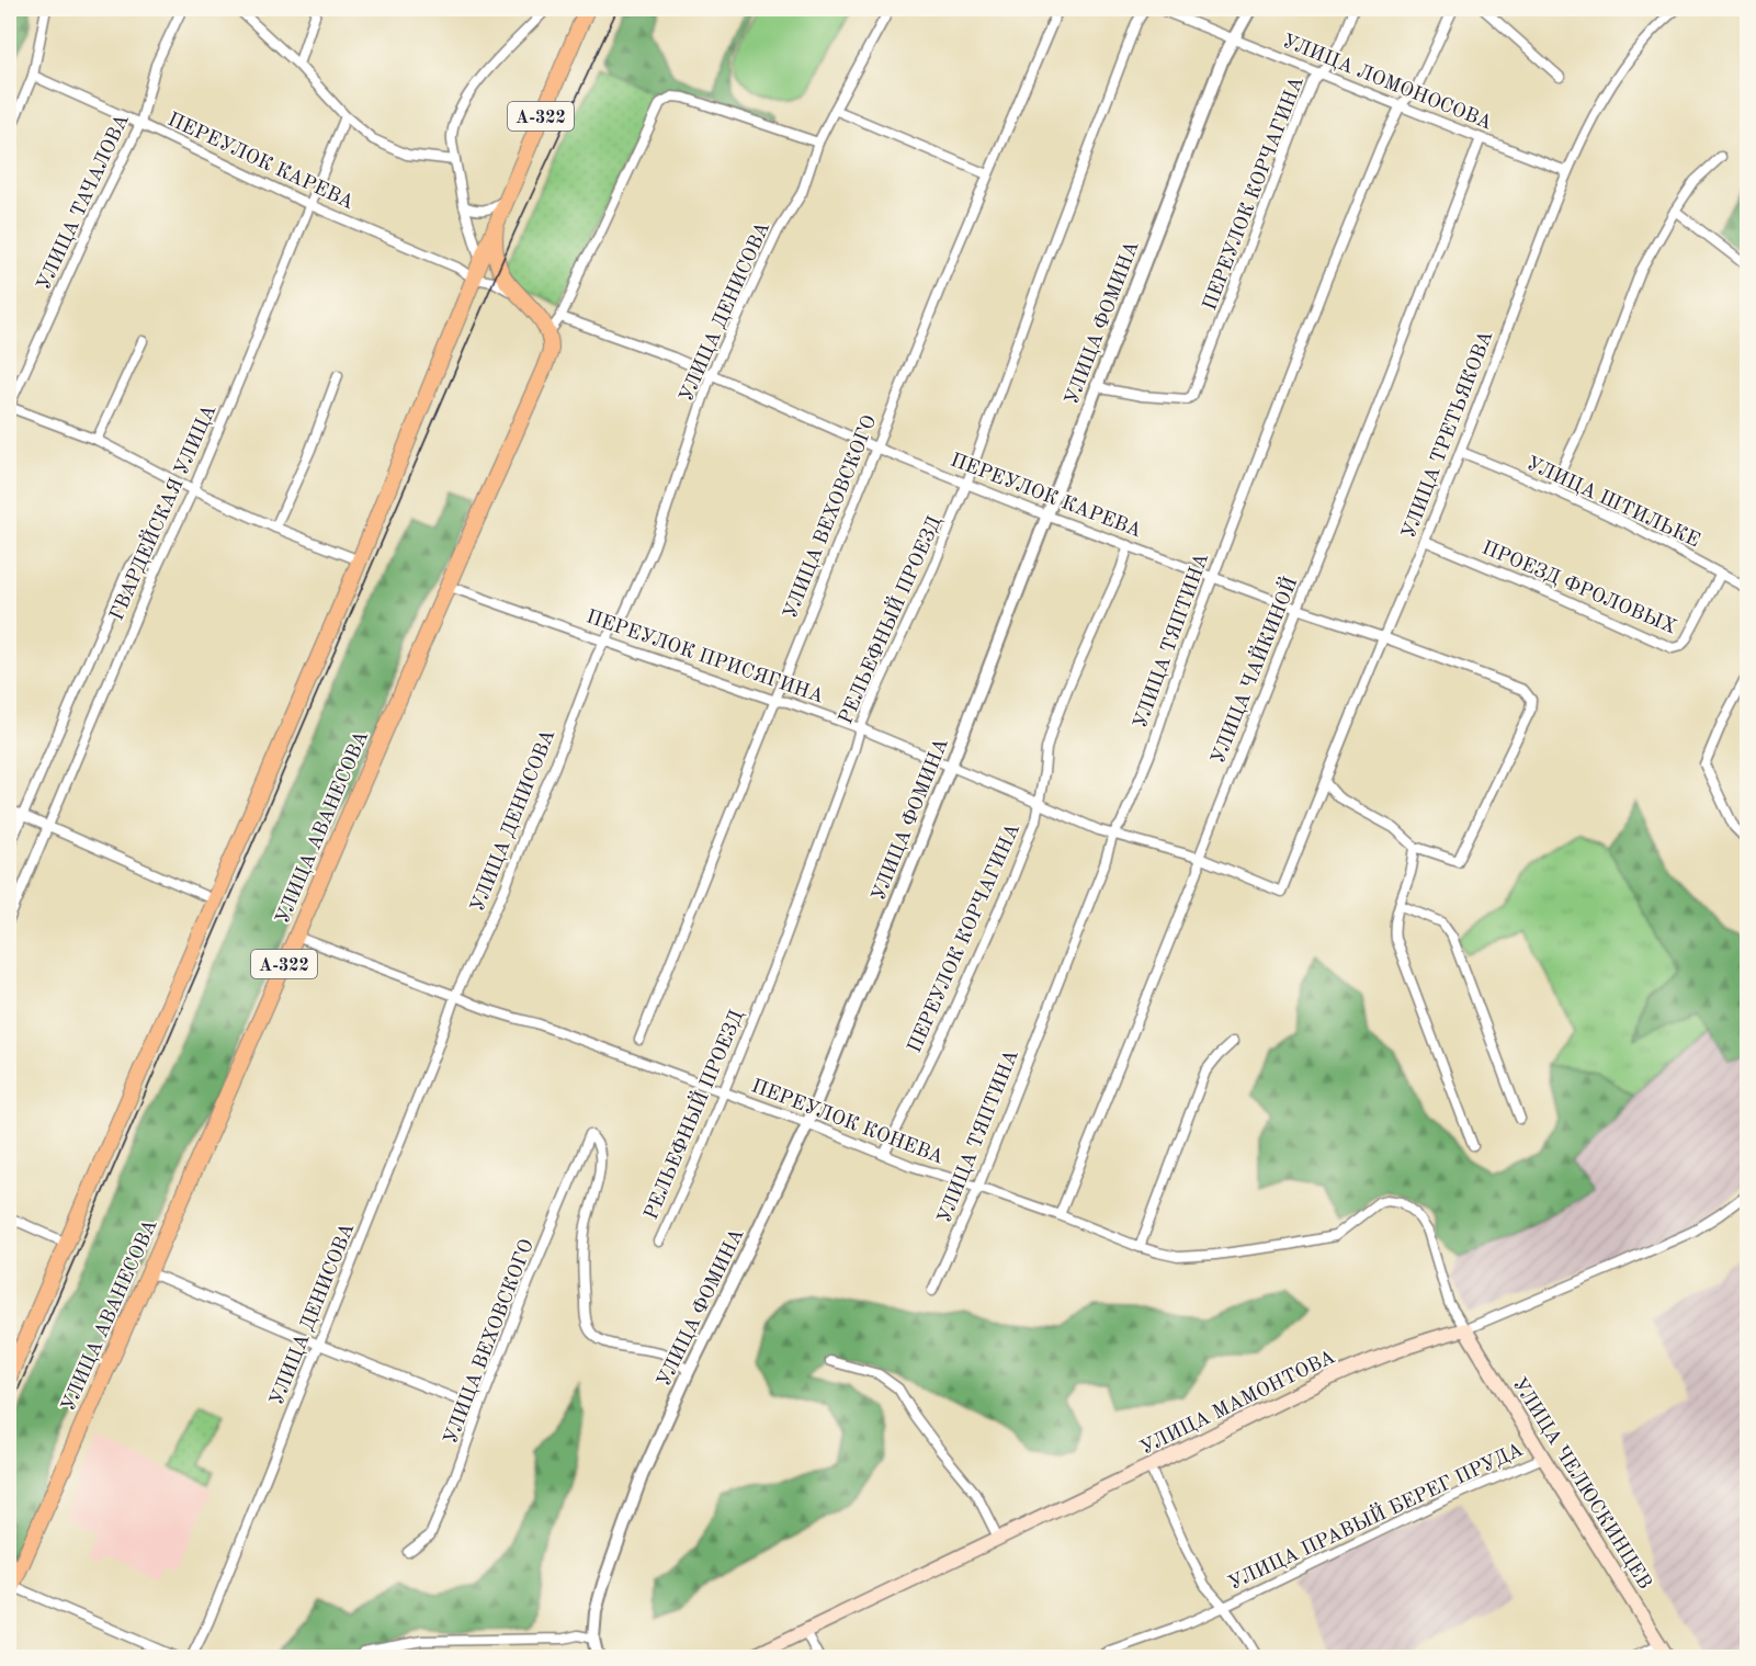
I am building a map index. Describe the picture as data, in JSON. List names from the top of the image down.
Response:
{
  "streets": {
    "highway": ["А-322", "УЛИЦА АВАНЕСОВА"],
    "main road": ["УЛИЦА МАМОНТОВА", "УЛИЦА ЧЕЛЮСКИНЦЕВ"],
    "street": [
      "УЛИЦА ЛОМОНОСОВА",
      "ПЕРЕУЛОК КАРЕВА",
      "ПЕРЕУЛОК КОРЧАГИНА",
      "УЛИЦА ТАЧАЛОВА",
      "УЛИЦА ДЕНИСОВА",
      "УЛИЦА ФОМИНА",
      "УЛИЦА ТРЕТЬЯКОВА",
      "УЛИЦА ШТИЛЬКЕ",
      "ГВАРДЕЙСКАЯ УЛИЦА",
      "УЛИЦА ВЕХОВСКОГО",
      "ПРОЕЗД ФРОЛОВЫХ",
      "РЕЛЬЕФНЫЙ ПРОЕЗД",
      "УЛИЦА ТЯПТИНА",
      "ПЕРЕУЛОК ПРИСЯГИНА",
      "УЛИЦА ЧАЙКИНОЙ",
      "ПЕРЕУЛОК КОНЕВА",
      "УЛИЦА ПРАВЫЙ БЕРЕГ ПРУДА"
    ]
  },
  "crossings": [
    ["УЛИЦА ЛОМОНОСОВА", "ПЕРЕУЛОК КОРЧАГИНА"],
    ["УЛИЦА ЛОМОНОСОВА", "УЛИЦА ФОМИНА"],
    ["УЛИЦА ЛОМОНОСОВА", "УЛИЦА ТРЕТЬЯКОВА"],
    ["УЛИЦА ЛОМОНОСОВА", "УЛИЦА ТЯПТИНА"],
    ["УЛИЦА ЛОМОНОСОВА", "УЛИЦА ЧАЙКИНОЙ"],
    ["А-322", "ПЕРЕУЛОК КАРЕВА"],
    ["А-322", "УЛИЦА АВАНЕСОВА"],
    ["ПЕРЕУЛОК КАРЕВА", "ПЕРЕУЛОК КОРЧАГИНА"],
    ["ПЕРЕУЛОК КАРЕВА", "УЛИЦА ТАЧАЛОВА"],
    ["ПЕРЕУЛОК КАРЕВА", "УЛИЦА ДЕНИСОВА"],
    ["ПЕРЕУЛОК КАРЕВА", "УЛИЦА ФОМИНА"],
    ["ПЕРЕУЛОК КАРЕВА", "УЛИЦА ТРЕТЬЯКОВА"],
    ["ПЕРЕУЛОК КАРЕВА", "ГВАРДЕЙСКАЯ УЛИЦА"],
    ["ПЕРЕУЛОК КАРЕВА", "УЛИЦА ВЕХОВСКОГО"],
    ["ПЕРЕУЛОК КАРЕВА", "РЕЛЬЕФНЫЙ ПРОЕЗД"],
    ["ПЕРЕУЛОК КАРЕВА", "УЛИЦА ТЯПТИНА"],
    ["ПЕРЕУЛОК КАРЕВА", "УЛИЦА ЧАЙКИНОЙ"],
    ["ПЕРЕУЛОК КОРЧАГИНА", "УЛИЦА ФОМИНА"],
    ["ПЕРЕУЛОК КОРЧАГИНА", "ПЕРЕУЛОК ПРИСЯГИНА"],
    ["ПЕРЕУЛОК КОРЧАГИНА", "ПЕРЕУЛОК КОНЕВА"],
    ["УЛИЦА ДЕНИСОВА", "ПЕРЕУЛОК ПРИСЯГИНА"],
    ["УЛИЦА ДЕНИСОВА", "ПЕРЕУЛОК КОНЕВА"],
    ["УЛИЦА ФОМИНА", "УЛИЦА ВЕХОВСКОГО"],
    ["УЛИЦА ФОМИНА", "ПЕРЕУЛОК ПРИСЯГИНА"],
    ["УЛИЦА ФОМИНА", "ПЕРЕУЛОК КОНЕВА"],
    ["УЛИЦА ТРЕТЬЯКОВА", "УЛИЦА ШТИЛЬКЕ"],
    ["УЛИЦА ТРЕТЬЯКОВА", "ПРОЕЗД ФРОЛОВЫХ"],
    ["УЛИЦА ТРЕТЬЯКОВА", "ПЕРЕУЛОК ПРИСЯГИНА"],
    ["УЛИЦА ШТИЛЬКЕ", "ПРОЕЗД ФРОЛОВЫХ"],
    ["УЛИЦА ВЕХОВСКОГО", "ПЕРЕУЛОК ПРИСЯГИНА"],
    ["РЕЛЬЕФНЫЙ ПРОЕЗД", "ПЕРЕУЛОК ПРИСЯГИНА"],
    ["РЕЛЬЕФНЫЙ ПРОЕЗД", "ПЕРЕУЛОК КОНЕВА"],
    ["УЛИЦА ТЯПТИНА", "ПЕРЕУЛОК ПРИСЯГИНА"],
    ["УЛИЦА ТЯПТИНА", "ПЕРЕУЛОК КОНЕВА"],
    ["ПЕРЕУЛОК ПРИСЯГИНА", "УЛИЦА ЧАЙКИНОЙ"],
    ["ПЕРЕУЛОК ПРИСЯГИНА", "УЛИЦА АВАНЕСОВА"],
    ["УЛИЦА ЧАЙКИНОЙ", "ПЕРЕУЛОК КОНЕВА"],
    ["УЛИЦА АВАНЕСОВА", "ПЕРЕУЛОК КОНЕВА"],
    ["ПЕРЕУЛОК КОНЕВА", "УЛИЦА МАМОНТОВА"],
    ["ПЕРЕУЛОК КОНЕВА", "УЛИЦА ЧЕЛЮСКИНЦЕВ"],
    ["УЛИЦА МАМОНТОВА", "УЛИЦА ЧЕЛЮСКИНЦЕВ"],
    ["УЛИЦА МАМОНТОВА", "УЛИЦА ПРАВЫЙ БЕРЕГ ПРУДА"],
    ["УЛИЦА ЧЕЛЮСКИНЦЕВ", "УЛИЦА ПРАВЫЙ БЕРЕГ ПРУДА"]
  ]
}
